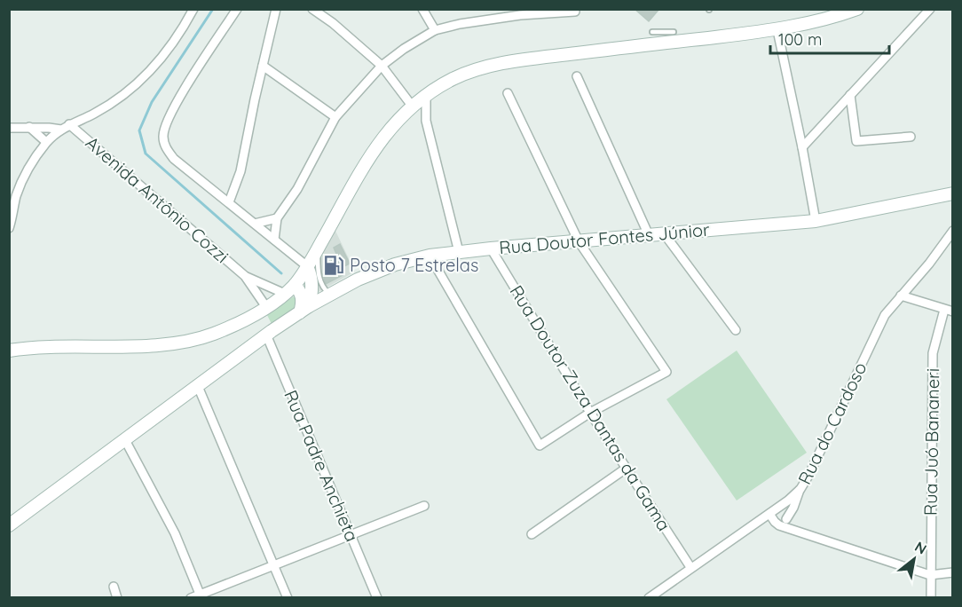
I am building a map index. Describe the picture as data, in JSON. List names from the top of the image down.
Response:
{
  "streets": {
    "street": [
      "Avenida Antônio Cozzi",
      "Rua Doutor Fontes Júnior",
      "Rua Doutor Zuza Dantas da Gama",
      "Rua do Cardoso",
      "Rua Juó Bananeri",
      "Rua Padre Anchieta"
    ]
  },
  "crossings": [
    ["Rua Doutor Fontes Júnior", "Rua Doutor Zuza Dantas da Gama"],
    ["Rua Doutor Fontes Júnior", "Rua Padre Anchieta"],
    ["Rua Doutor Zuza Dantas da Gama", "Rua do Cardoso"]
  ],
  "places": {
    "fuel station": ["Posto 7 Estrelas"]
  },
  "scale_bar": "100 m",
  "north": "top right"
}
